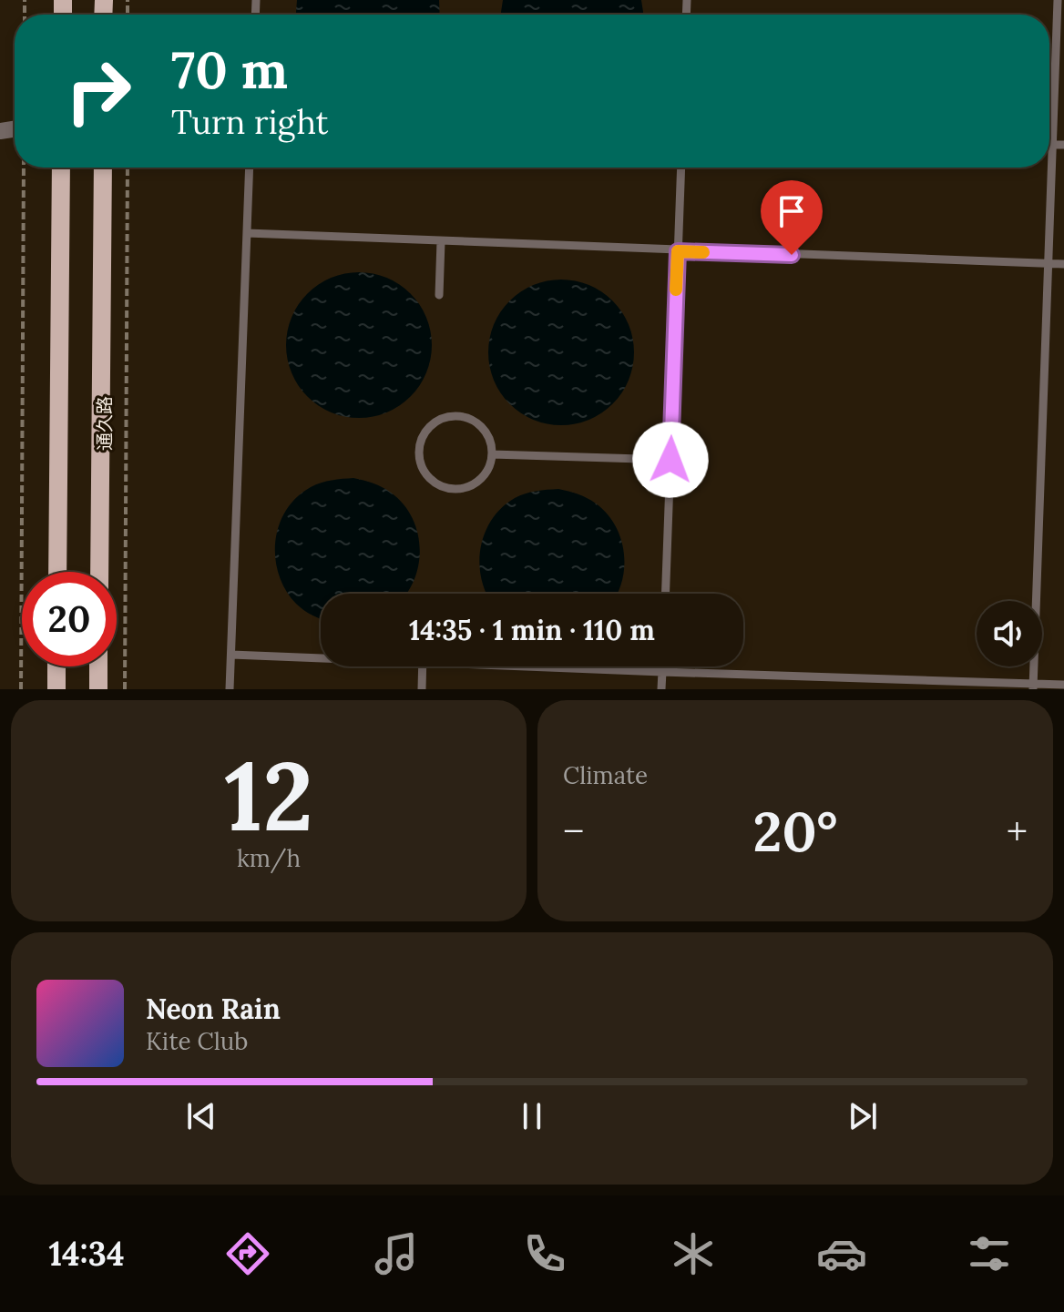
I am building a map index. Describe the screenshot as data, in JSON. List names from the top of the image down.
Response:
{
  "streets": {
    "main road": ["通久路"]
  },
  "page": {
    "turn": ["70 m", "Turn right"],
    "limit": "20",
    "trip": "14:35 · 1 min · 110 m",
    "tile": [
      ["12", "km/h"],
      "Climate"
    ],
    "heat": ["−", "20°", "+"],
    "song": ["Neon Rain", "Kite Club"],
    "tabs": "14:34"
  }
}
